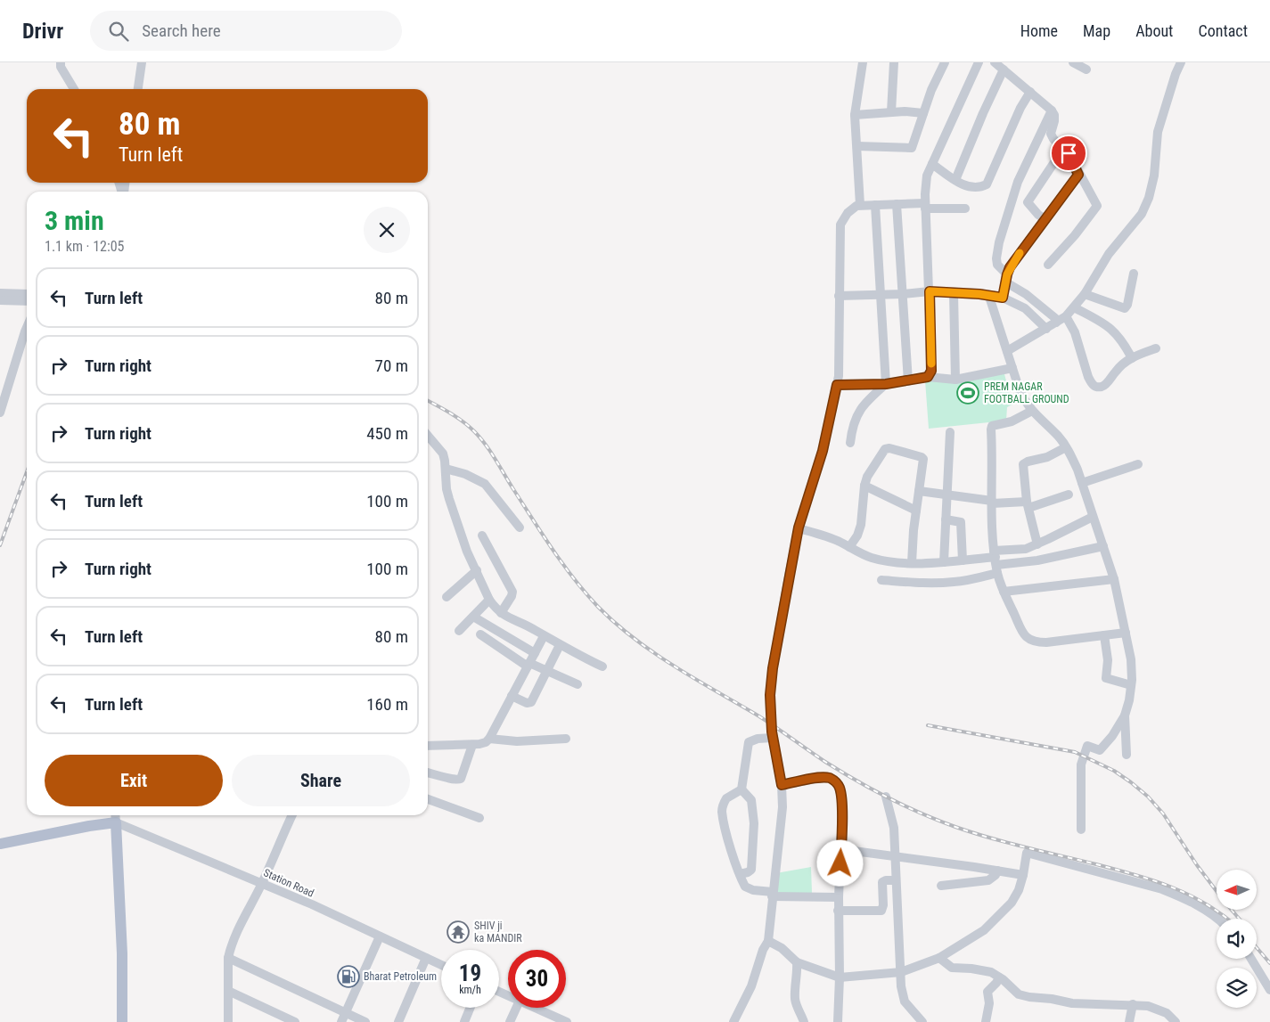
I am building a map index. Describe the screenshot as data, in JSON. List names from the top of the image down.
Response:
{
  "streets": {
    "street": ["Station Road"]
  },
  "places": {
    "sports": ["PREM NAGAR FOOTBALL GROUND"],
    "temple": ["SHIV ji ka MANDIR"],
    "fuel station": ["Bharat Petroleum"]
  },
  "north": "left",
  "page": {
    "header": "Drivr",
    "search": "Search here",
    "nav": [
      "Home",
      "Map",
      "About",
      "Contact"
    ],
    "turn": ["80 m", "Turn left"],
    "heading": ["3 min", "1.1 km · 12:05"],
    "list": [
      {
        "name": "Turn left",
        "value": "80 m"
      },
      {
        "name": "Turn right",
        "value": "70 m"
      },
      {
        "name": "Turn right",
        "value": "450 m"
      },
      {
        "name": "Turn left",
        "value": "100 m"
      },
      {
        "name": "Turn right",
        "value": "100 m"
      },
      {
        "name": "Turn left",
        "value": "80 m"
      },
      {
        "name": "Turn left",
        "value": "160 m"
      }
    ],
    "buttons": ["Exit", "Share"],
    "speed": "19 km/h",
    "limit": "30"
  }
}
